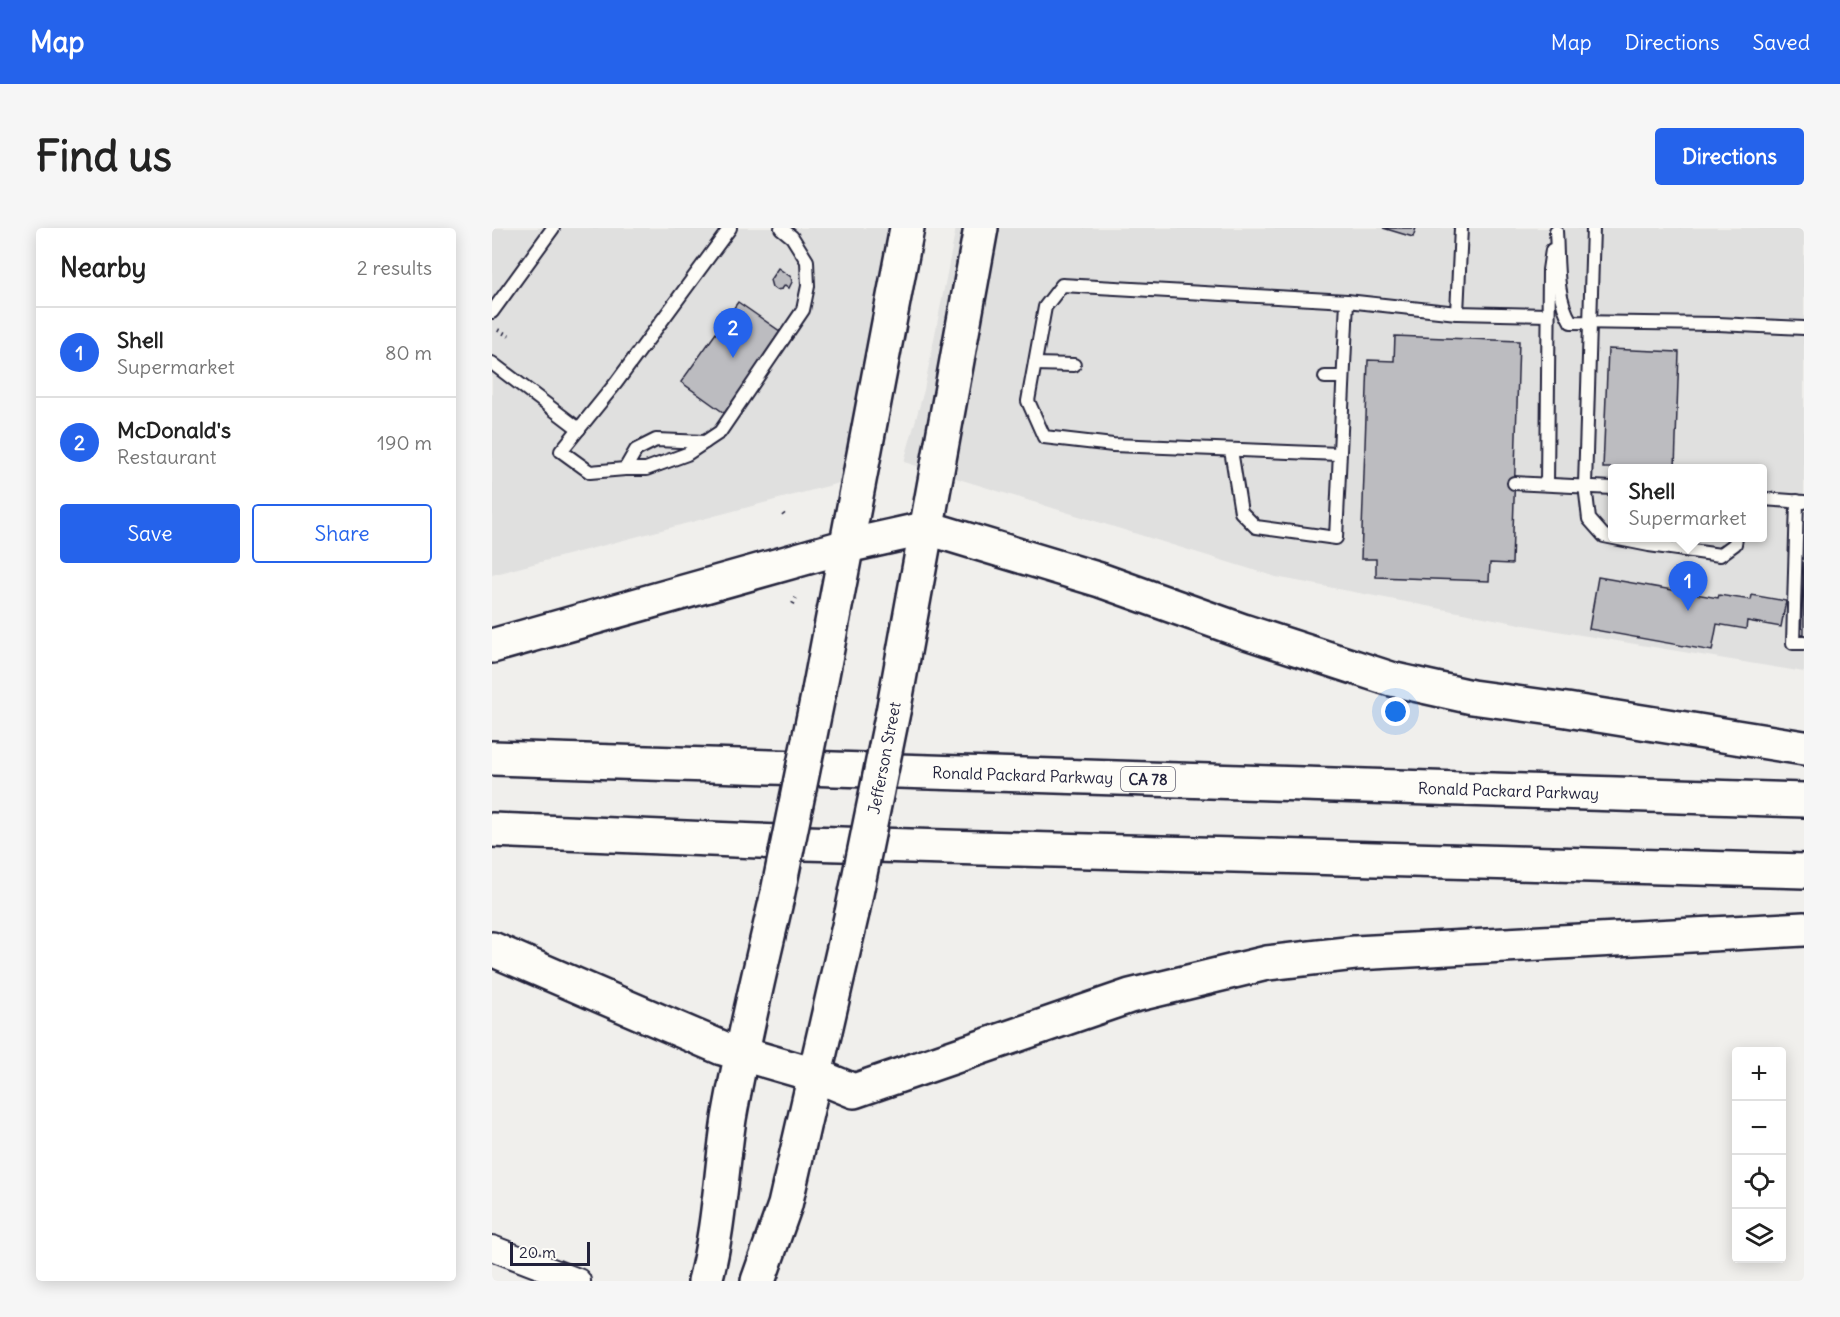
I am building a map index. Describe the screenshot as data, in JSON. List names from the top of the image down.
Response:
{
  "streets": {
    "main road": ["Jefferson Street", "Ronald Packard Parkway", "CA 78"]
  },
  "scale_bar": "20 m",
  "page": {
    "header": "Map",
    "nav": ["Map", "Directions", "Saved"],
    "buttons": [
      "Directions",
      ["Save", "Share"]
    ],
    "title": "Find us",
    "heading": ["Nearby", "2 results"],
    "list": [
      {
        "mark": "1",
        "name": "Shell",
        "note": "Supermarket",
        "value": "80 m"
      },
      {
        "mark": "2",
        "name": "McDonald's",
        "note": "Restaurant",
        "value": "190 m"
      }
    ],
    "pins": ["2", "1"],
    "popup": ["Shell", "Supermarket"],
    "map_buttons": ["+", "−"],
    "scale": "20 m"
  }
}
